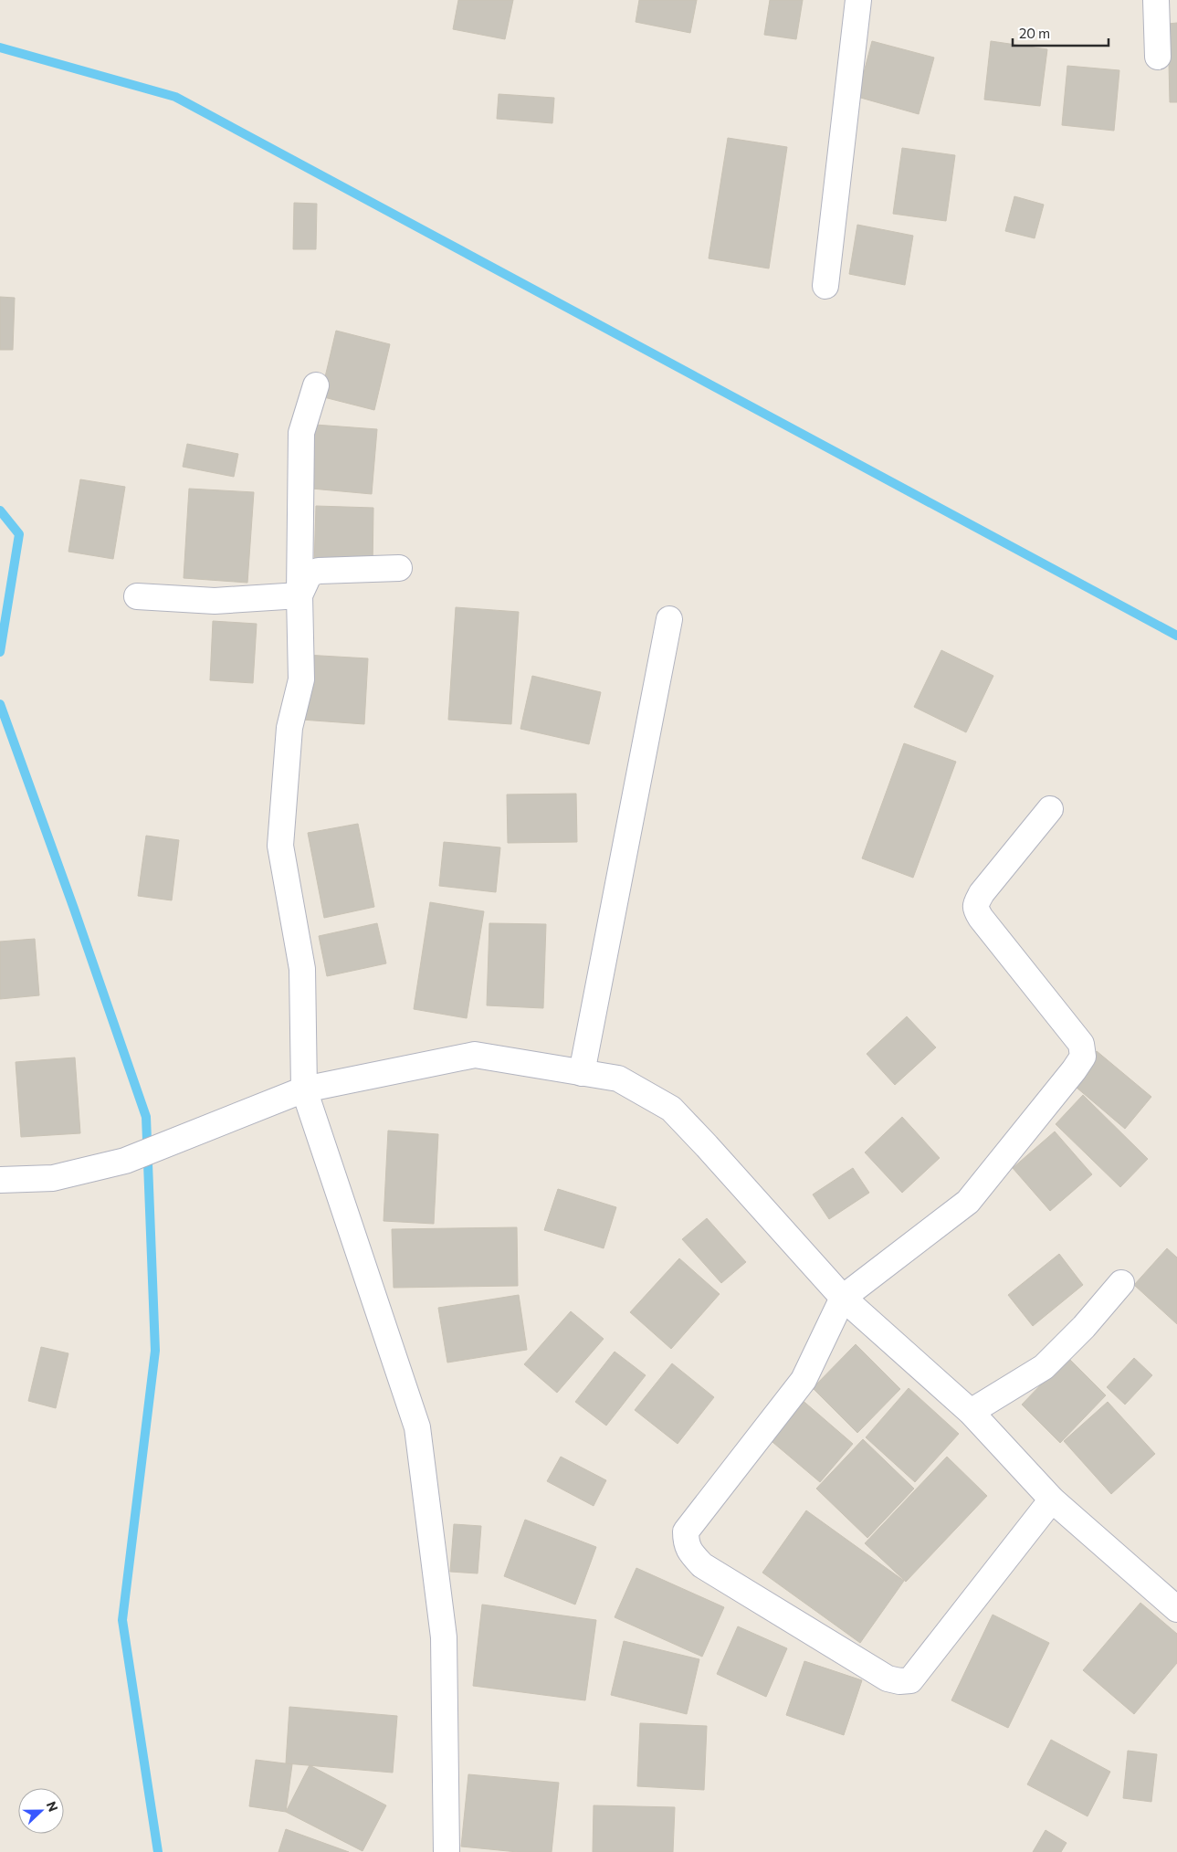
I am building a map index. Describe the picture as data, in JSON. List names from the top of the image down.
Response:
{
  "scale_bar": "20 m",
  "north": "right"
}
